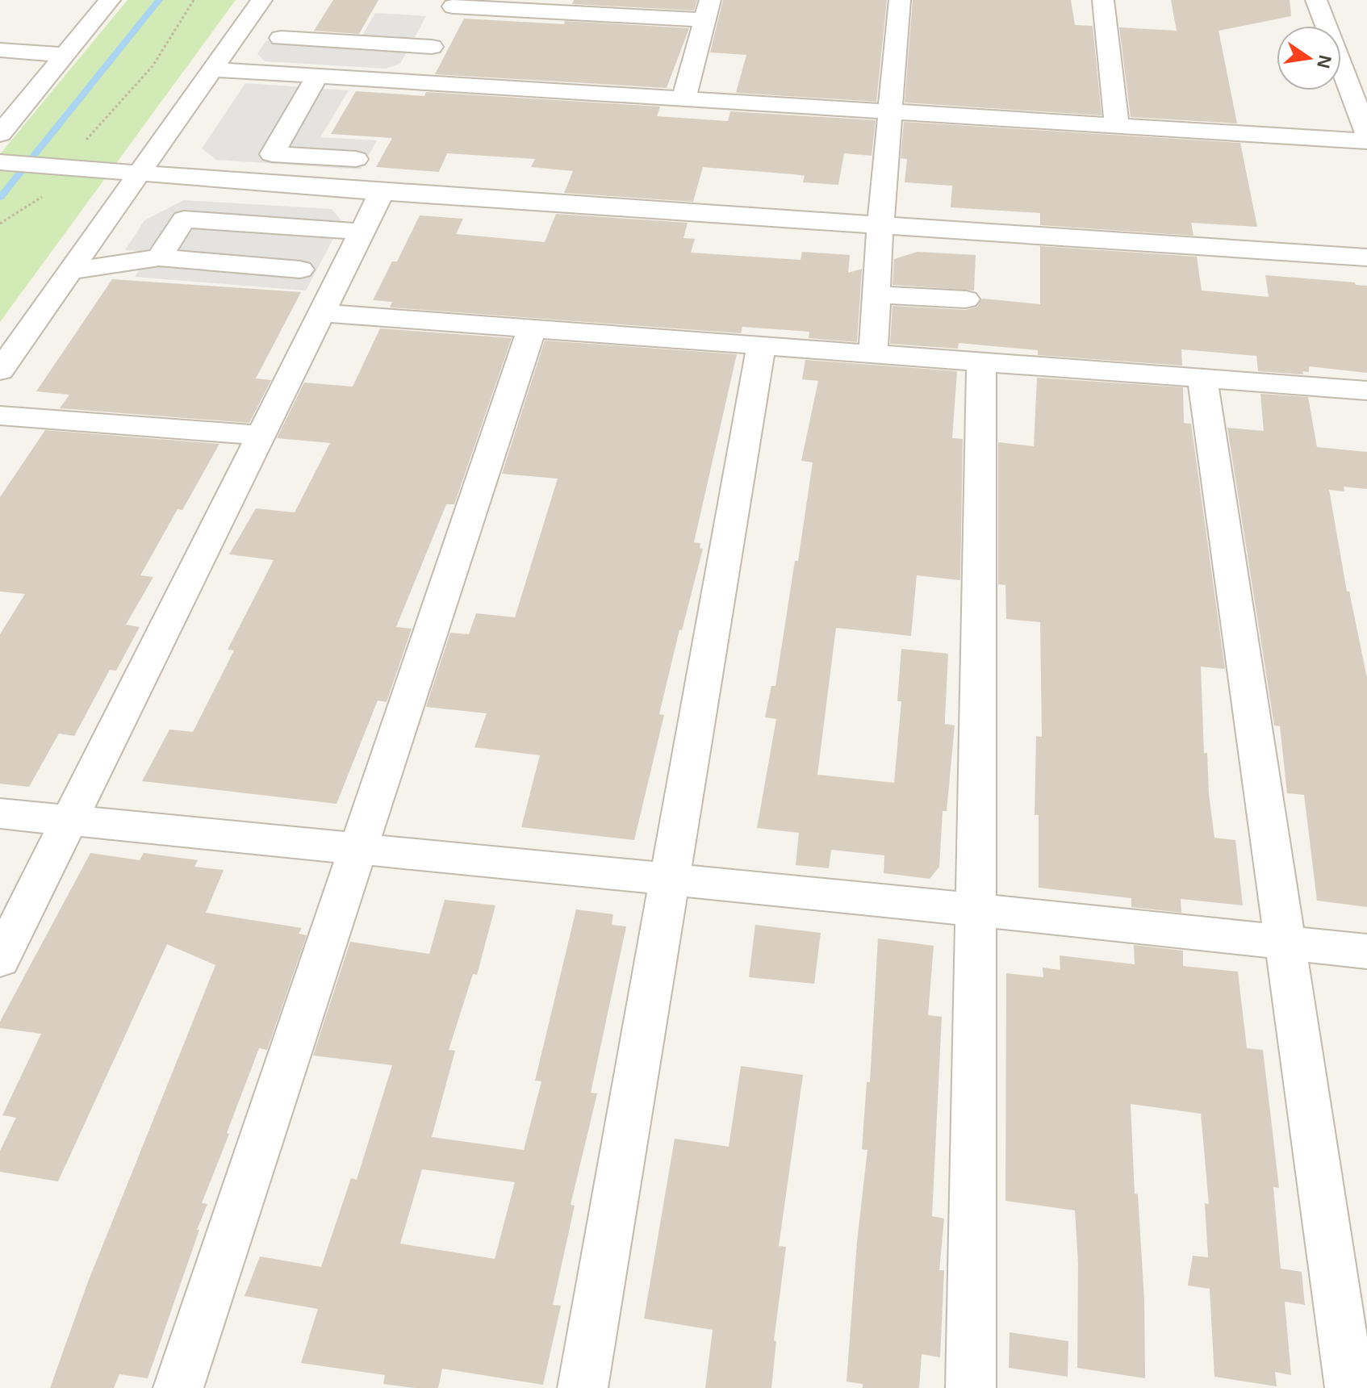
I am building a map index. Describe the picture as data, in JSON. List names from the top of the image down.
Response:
{
  "north": "right"
}
